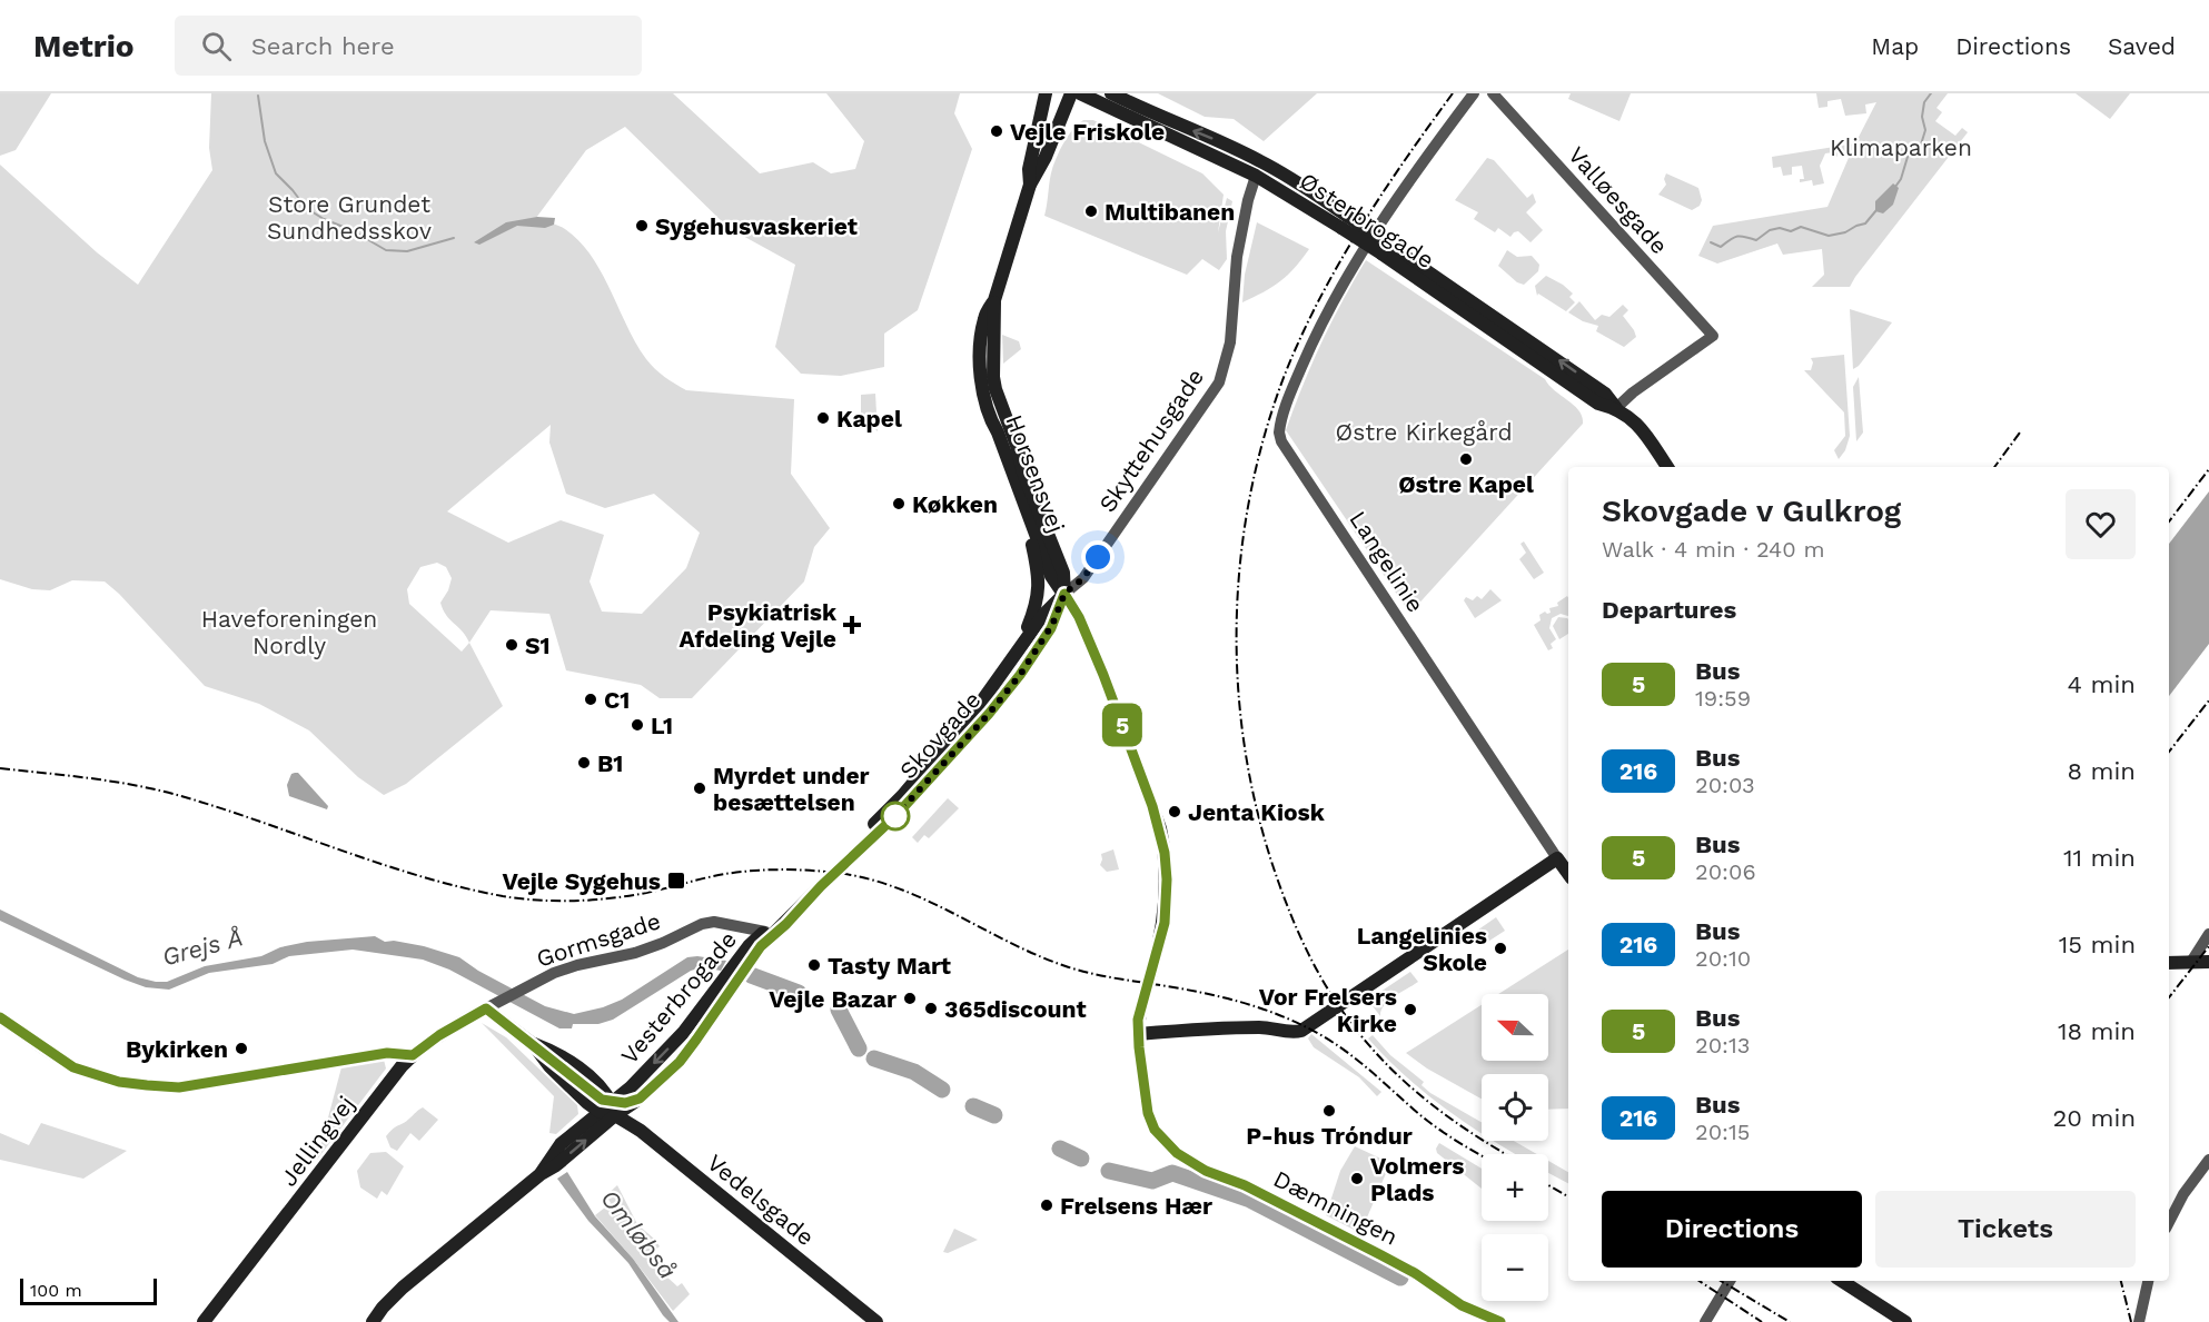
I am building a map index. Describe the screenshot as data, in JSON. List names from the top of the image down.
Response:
{
  "streets": {
    "main road": [
      "Østerbrogade",
      "Horsensvej",
      "Langelinie",
      "Skovgade",
      "Vesterbrogade",
      "Jellingvej",
      "Vedelsgade"
    ],
    "street": [
      "Valløesgade",
      "Skyttehusgade",
      "Gormsgade",
      "Dæmningen"
    ]
  },
  "crossings": [
    ["Valløesgade", "Østerbrogade"],
    ["Østerbrogade", "Skyttehusgade"],
    ["Skyttehusgade", "Horsensvej"],
    ["Skyttehusgade", "Skovgade"],
    ["Horsensvej", "Skovgade"],
    ["Skovgade", "Gormsgade"],
    ["Skovgade", "Vesterbrogade"],
    ["Gormsgade", "Vesterbrogade"],
    ["Gormsgade", "Jellingvej"],
    ["Gormsgade", "Vedelsgade"],
    ["Vesterbrogade", "Vedelsgade"],
    ["Jellingvej", "Vedelsgade"]
  ],
  "water": ["Grejs Å", "Omløbså"],
  "parks": [
    "Klimaparken",
    "Store Grundet Sundhedsskov",
    "Østre Kirkegård",
    "Haveforeningen Nordly"
  ],
  "places": {
    "other": [
      "Vejle Friskole",
      "Multibanen",
      "Sygehusvaskeriet",
      "Kapel",
      "Østre Kapel",
      "Køkken",
      "S1",
      "C1",
      "L1",
      "B1",
      "Myrdet under besættelsen",
      "Jenta Kiosk",
      "Langelinies Skole",
      "Tasty Mart",
      "Vejle Bazar",
      "365discount",
      "Vor Frelsers Kirke",
      "Bykirken",
      "P-hus Tróndur",
      "Volmers Plads",
      "Frelsens Hær"
    ],
    "health": ["Psykiatrisk Afdeling Vejle"],
    "transit": ["Vejle Sygehus"]
  },
  "lines": ["bus line 5"],
  "scale_bar": "100 m",
  "north": "left",
  "page": {
    "header": "Metrio",
    "search": "Search here",
    "nav": ["Map", "Directions", "Saved"],
    "on_map": "5",
    "heading": [
      ["Skovgade v Gulkrog", "Walk · 4 min · 240 m"],
      "Departures"
    ],
    "list": [
      {
        "mark": "5",
        "name": "Bus",
        "note": "19:59",
        "value": "4 min"
      },
      {
        "mark": "216",
        "name": "Bus",
        "note": "20:03",
        "value": "8 min"
      },
      {
        "mark": "5",
        "name": "Bus",
        "note": "20:06",
        "value": "11 min"
      },
      {
        "mark": "216",
        "name": "Bus",
        "note": "20:10",
        "value": "15 min"
      },
      {
        "mark": "5",
        "name": "Bus",
        "note": "20:13",
        "value": "18 min"
      },
      {
        "mark": "216",
        "name": "Bus",
        "note": "20:15",
        "value": "20 min"
      }
    ],
    "map_buttons": ["+", "−"],
    "buttons": ["Directions", "Tickets"],
    "scale": "100 m"
  }
}
